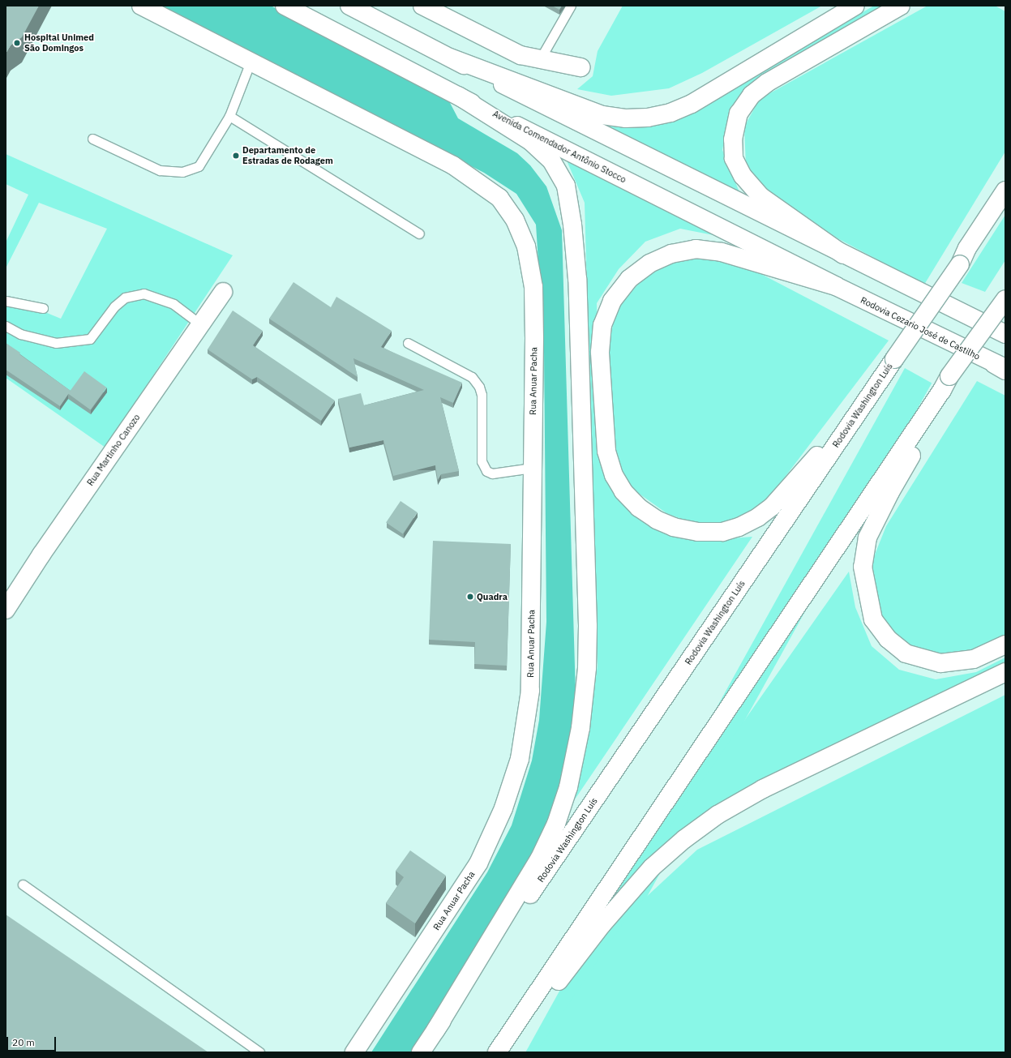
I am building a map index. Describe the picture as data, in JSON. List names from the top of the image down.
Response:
{
  "streets": {
    "main road": [
      "Avenida Comendador Antônio Stocco",
      "Rodovia Cezario José de Castilho",
      "Rua Anuar Pacha",
      "Rodovia Washington Luís",
      "Rua Martinho Canozo"
    ]
  },
  "crossings": [
    ["Avenida Comendador Antônio Stocco", "Rodovia Cezario José de Castilho"]
  ],
  "places": ["Hospital Unimed São Domingos", "Departamento de Estradas de Rodagem", "Quadra"],
  "scale_bar": "20 m"
}
